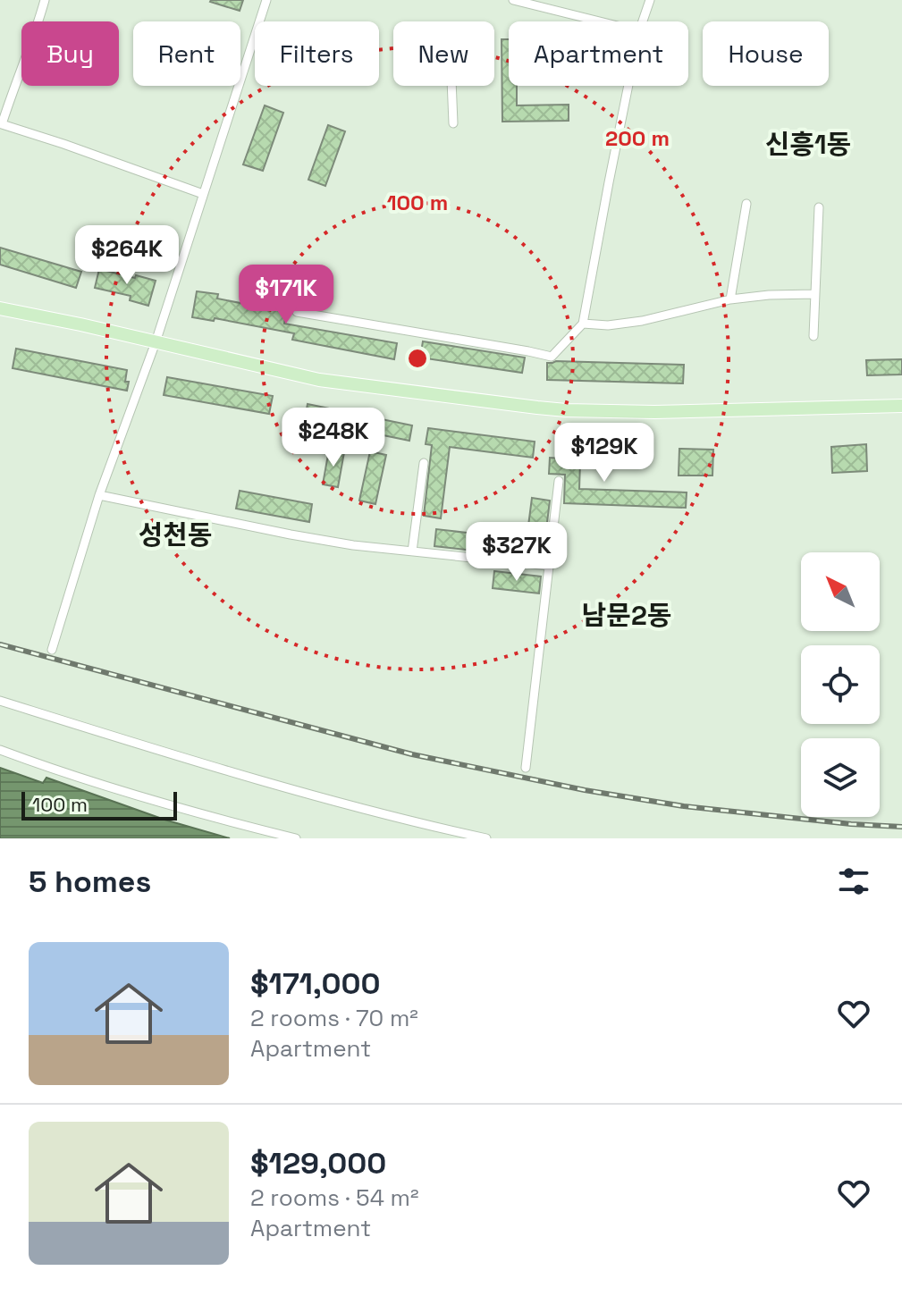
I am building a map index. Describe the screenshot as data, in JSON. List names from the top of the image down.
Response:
{
  "districts": ["신흥1동", "성천동", "남문2동"],
  "scale_bar": "100 m",
  "north": "top left",
  "page": {
    "chip": [
      "Buy",
      "Rent",
      "Filters",
      "New",
      "Apartment",
      "House"
    ],
    "price": [
      "$264K",
      "$171K",
      "$248K",
      "$129K",
      "$327K"
    ],
    "scale": "100 m",
    "heading": "5 homes",
    "list": [
      {
        "name": "$171,000",
        "note": "2 rooms · 70 m² · Apartment"
      },
      {
        "name": "$129,000",
        "note": "2 rooms · 54 m² · Apartment"
      }
    ]
  },
  "rings": ["200 m", "100 m"]
}
